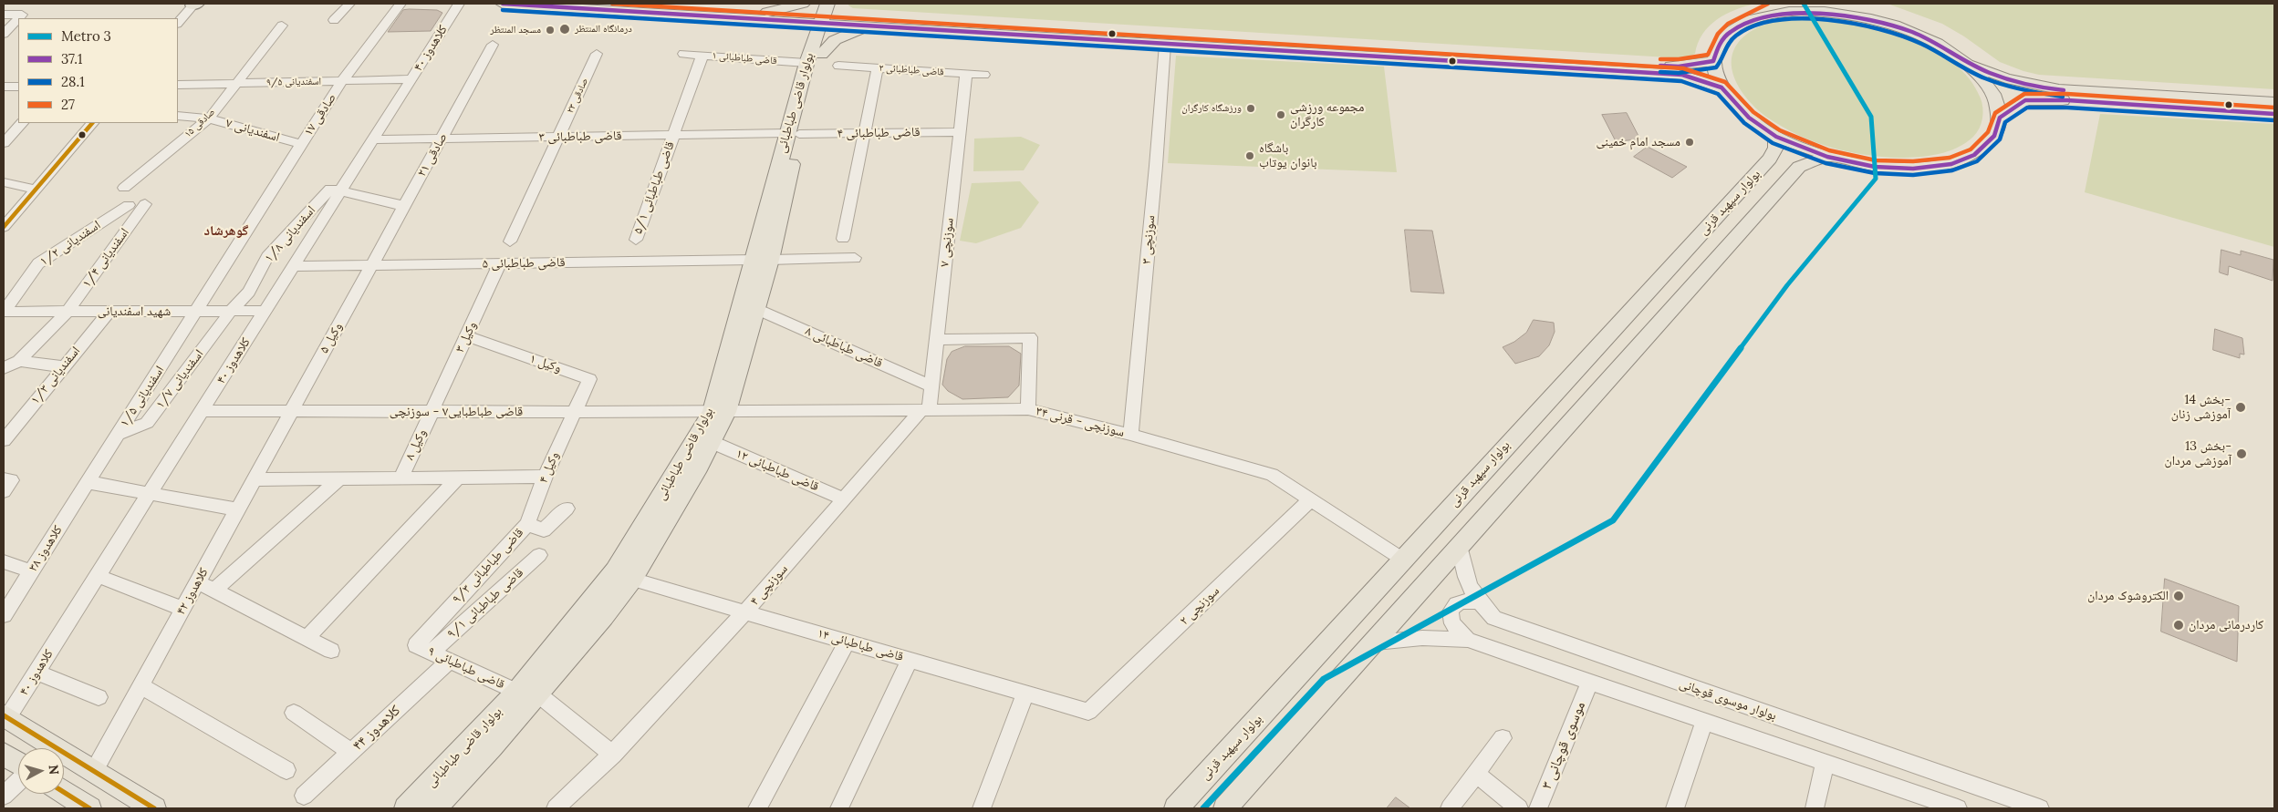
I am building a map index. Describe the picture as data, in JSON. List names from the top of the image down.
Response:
{
  "streets": {
    "main road": ["بولوار قاضی طباطبائی", "بولوار سپهبد قرنی"],
    "street": [
      "کلاهدوز ۴۰",
      "قاضی طباطبائی ۱",
      "قاضی طباطبائی ۲",
      "اسفندیانی ۹/۵",
      "صادقی ۲۳",
      "صادقی ۱۷",
      "صادقی ۱۵",
      "اسفندیانی ۷",
      "قاضی طباطبائی ۴",
      "قاضی طباطبائی ۳",
      "صادقی ۲۱",
      "قاضی طباطبائی ۵/۱",
      "اسفندیانی ۱/۸",
      "سوزنچی ۳",
      "سوزنچی ۷",
      "اسفندیانی ۱/۲",
      "اسفندیانی ۱/۴",
      "قاضی طباطبائی ۵",
      "شهید اسفندیانی",
      "وکيل ۳",
      "وکيل ۵",
      "قاضی طباطبائی ۸",
      "وکيل ۱",
      "اسفندیانی ۱/۳",
      "۱/۷ اسفندیانی",
      "اسفندیانی ۱/۵",
      "قاضی طباطبایی۷ - سوزنچی",
      "سوزنچی - قرنی ۳۴",
      "وکيل ۸",
      "وکيل ۴",
      "قاضی طباطبائی ۱۲",
      "کلاهدوز ۳۸",
      "قاضی طباطبائی ۹/۳",
      "سوزنچی ۴",
      "کلاهدوز ۴۲",
      "قاضی طباطبائی ۹/۱",
      "سوزنچی ۲",
      "قاضی طباطبائی ۱۴",
      "قاضی طباطبائی ۹",
      "بولوار موسوی قوچانی",
      "کلاهدوز ۴۴",
      "موسوی قوچانی ۳"
    ]
  },
  "crossings": [
    ["کلاهدوز ۴۰", "اسفندیانی ۹/۵"],
    ["کلاهدوز ۴۰", "قاضی طباطبائی ۳"],
    ["کلاهدوز ۴۰", "اسفندیانی ۱/۸"],
    ["کلاهدوز ۴۰", "قاضی طباطبائی ۵"],
    ["کلاهدوز ۴۰", "شهید اسفندیانی"],
    ["کلاهدوز ۴۰", "قاضی طباطبایی۷ - سوزنچی"],
    ["قاضی طباطبائی ۱", "بولوار قاضی طباطبائی"],
    ["قاضی طباطبائی ۱", "قاضی طباطبائی ۵/۱"],
    ["قاضی طباطبائی ۲", "سوزنچی ۷"],
    ["اسفندیانی ۹/۵", "صادقی ۱۷"],
    ["اسفندیانی ۹/۵", "صادقی ۱۵"],
    ["صادقی ۲۳", "قاضی طباطبائی ۳"],
    ["بولوار قاضی طباطبائی", "قاضی طباطبائی ۴"],
    ["بولوار قاضی طباطبائی", "قاضی طباطبائی ۳"],
    ["بولوار قاضی طباطبائی", "قاضی طباطبائی ۵"],
    ["بولوار قاضی طباطبائی", "قاضی طباطبائی ۸"],
    ["بولوار قاضی طباطبائی", "قاضی طباطبایی۷ - سوزنچی"],
    ["بولوار قاضی طباطبائی", "سوزنچی - قرنی ۳۴"],
    ["بولوار قاضی طباطبائی", "قاضی طباطبائی ۱۲"],
    ["بولوار قاضی طباطبائی", "قاضی طباطبائی ۱۴"],
    ["بولوار قاضی طباطبائی", "قاضی طباطبائی ۹"],
    ["صادقی ۱۷", "اسفندیانی ۷"],
    ["صادقی ۱۷", "شهید اسفندیانی"],
    ["صادقی ۱۷", "اسفندیانی ۱/۵"],
    ["صادقی ۱۵", "اسفندیانی ۷"],
    ["قاضی طباطبائی ۴", "قاضی طباطبائی ۳"],
    ["قاضی طباطبائی ۴", "سوزنچی ۷"],
    ["قاضی طباطبائی ۳", "صادقی ۲۱"],
    ["قاضی طباطبائی ۳", "قاضی طباطبائی ۵/۱"],
    ["صادقی ۲۱", "قاضی طباطبائی ۵"],
    ["صادقی ۲۱", "وکيل ۵"],
    ["بولوار سپهبد قرنی", "سوزنچی - قرنی ۳۴"],
    ["اسفندیانی ۱/۸", "شهید اسفندیانی"],
    ["اسفندیانی ۱/۸", "۱/۷ اسفندیانی"],
    ["سوزنچی ۳", "سوزنچی - قرنی ۳۴"],
    ["سوزنچی ۷", "قاضی طباطبائی ۸"],
    ["سوزنچی ۷", "سوزنچی - قرنی ۳۴"],
    ["سوزنچی ۷", "سوزنچی ۴"],
    ["اسفندیانی ۱/۲", "شهید اسفندیانی"],
    ["اسفندیانی ۱/۴", "شهید اسفندیانی"],
    ["قاضی طباطبائی ۵", "وکيل ۳"],
    ["قاضی طباطبائی ۵", "وکيل ۵"],
    ["شهید اسفندیانی", "اسفندیانی ۱/۳"],
    ["شهید اسفندیانی", "۱/۷ اسفندیانی"],
    ["شهید اسفندیانی", "اسفندیانی ۱/۵"],
    ["وکيل ۳", "وکيل ۱"],
    ["وکيل ۳", "قاضی طباطبایی۷ - سوزنچی"],
    ["وکيل ۳", "وکيل ۸"],
    ["وکيل ۵", "قاضی طباطبایی۷ - سوزنچی"],
    ["وکيل ۵", "کلاهدوز ۴۲"],
    ["وکيل ۱", "قاضی طباطبایی۷ - سوزنچی"],
    ["وکيل ۱", "وکيل ۴"],
    ["۱/۷ اسفندیانی", "اسفندیانی ۱/۵"],
    ["اسفندیانی ۱/۵", "کلاهدوز ۳۸"],
    ["قاضی طباطبایی۷ - سوزنچی", "سوزنچی - قرنی ۳۴"],
    ["قاضی طباطبایی۷ - سوزنچی", "وکيل ۸"],
    ["قاضی طباطبایی۷ - سوزنچی", "وکيل ۴"],
    ["قاضی طباطبایی۷ - سوزنچی", "کلاهدوز ۴۲"],
    ["سوزنچی - قرنی ۳۴", "سوزنچی ۴"],
    ["سوزنچی - قرنی ۳۴", "سوزنچی ۲"],
    ["وکيل ۴", "قاضی طباطبائی ۹/۳"],
    ["قاضی طباطبائی ۱۲", "سوزنچی ۴"],
    ["قاضی طباطبائی ۹/۳", "قاضی طباطبائی ۹"],
    ["سوزنچی ۴", "قاضی طباطبائی ۱۴"],
    ["قاضی طباطبائی ۹/۱", "قاضی طباطبائی ۹"],
    ["سوزنچی ۲", "قاضی طباطبائی ۱۴"],
    ["قاضی طباطبائی ۹", "کلاهدوز ۴۴"]
  ],
  "districts": ["گوهرشاد"],
  "places": [
    "درمانگاه المنتظر",
    "مسجد المنتظر",
    "ورزشگاه کارگران",
    "مجموعه ورزشی کارگران",
    "مسجد امام خمینی",
    "باشگاه بانوان یوتاب",
    "بخش 14- آموزشی زنان",
    "بخش 13- آموزشی مردان",
    "الکتروشوک مردان",
    "کاردرمانی مردان"
  ],
  "lines": [
    "metro line 3",
    "transit line 37.1",
    "transit line 27",
    "transit line 28.1"
  ],
  "legend": [
    "Metro 3",
    "37.1",
    "28.1",
    "27"
  ],
  "north": "right"
}
